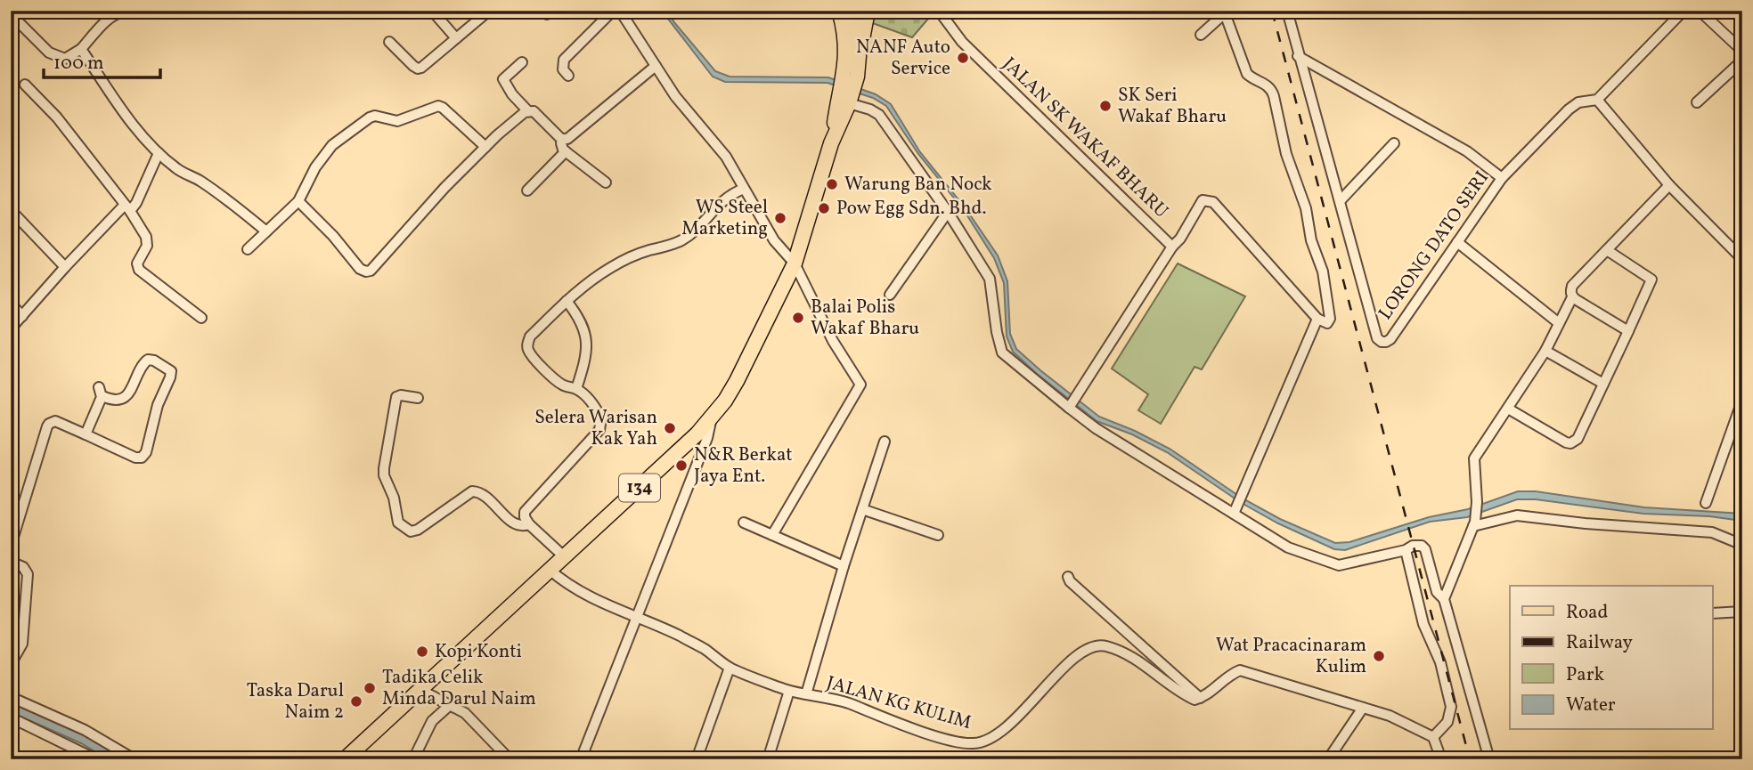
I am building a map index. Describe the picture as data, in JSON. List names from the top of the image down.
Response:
{
  "streets": {
    "main road": ["134"],
    "street": ["JALAN SK WAKAF BHARU", "LORONG DATO SERI", "JALAN KG KULIM"]
  },
  "crossings": [
    ["134", "JALAN KG KULIM"]
  ],
  "places": [
    "NANF Auto Service",
    "SK Seri Wakaf Bharu",
    "Warung Ban Nock",
    "Pow Egg Sdn. Bhd.",
    "WS Steel Marketing",
    "Balai Polis Wakaf Bharu",
    "Selera Warisan Kak Yah",
    "N&R Berkat Jaya Ent.",
    "Kopi Konti",
    "Wat Pracacinaram Kulim",
    "Tadika Celik Minda Darul Naim",
    "Taska Darul Naim 2"
  ],
  "legend": [
    "Road",
    "Railway",
    "Park",
    "Water"
  ],
  "scale_bar": "100 m"
}
